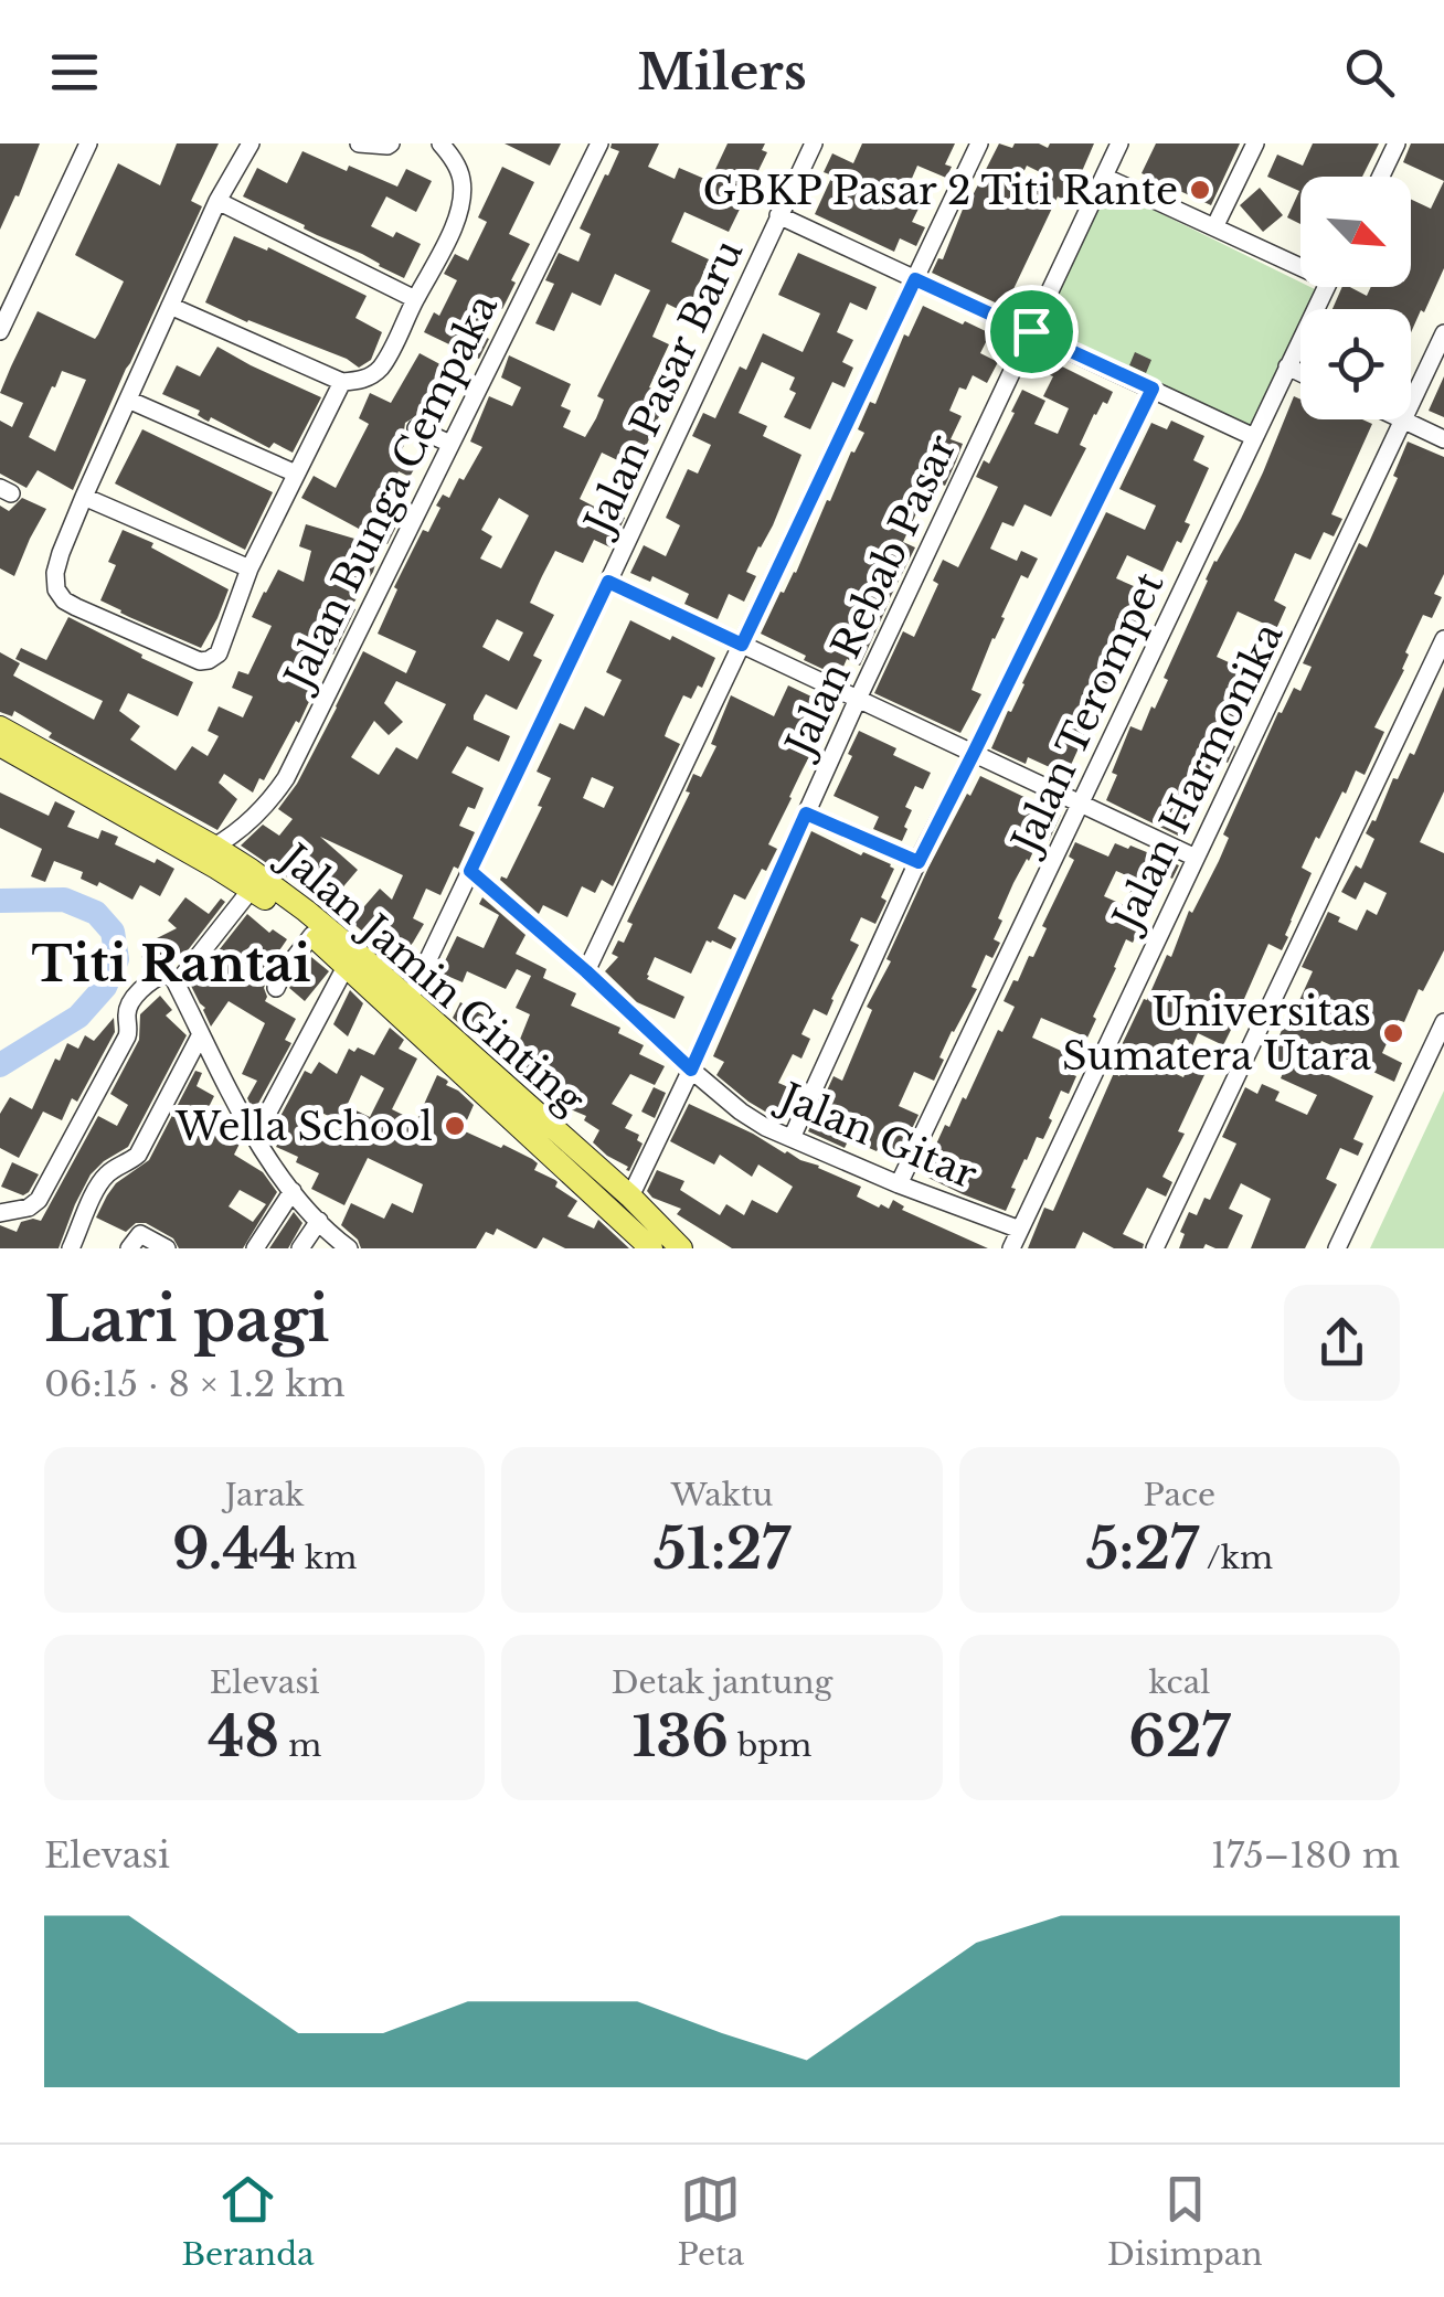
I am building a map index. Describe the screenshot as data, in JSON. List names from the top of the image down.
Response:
{
  "streets": {
    "main road": ["Jalan Jamin Ginting"],
    "street": [
      "Jalan Pasar Baru",
      "Jalan Bunga Cempaka",
      "Jalan Rebab Pasar",
      "Jalan Terompet",
      "Jalan Harmonika",
      "Jalan Gitar"
    ]
  },
  "crossings": [
    ["Jalan Pasar Baru", "Jalan Jamin Ginting"],
    ["Jalan Pasar Baru", "Jalan Gitar"],
    ["Jalan Bunga Cempaka", "Jalan Jamin Ginting"],
    ["Jalan Rebab Pasar", "Jalan Jamin Ginting"],
    ["Jalan Rebab Pasar", "Jalan Gitar"],
    ["Jalan Terompet", "Jalan Gitar"],
    ["Jalan Harmonika", "Jalan Gitar"]
  ],
  "districts": ["Titi Rantai"],
  "places": ["GBKP Pasar 2 Titi Rante", "Universitas Sumatera Utara", "Wella School"],
  "north": "bottom right",
  "page": {
    "header": "Milers",
    "heading": ["Lari pagi", "06:15 · 8 × 1.2 km"],
    "stats": [
      ["Jarak", "9.44 km"],
      ["Waktu", "51:27"],
      ["Pace", "5:27 /km"],
      ["Elevasi", "48 m"],
      ["Detak jantung", "136 bpm"],
      ["kcal", "627"]
    ],
    "chart": ["Elevasi", "175–180 m"],
    "tabs": ["Beranda", "Peta", "Disimpan"]
  }
}
